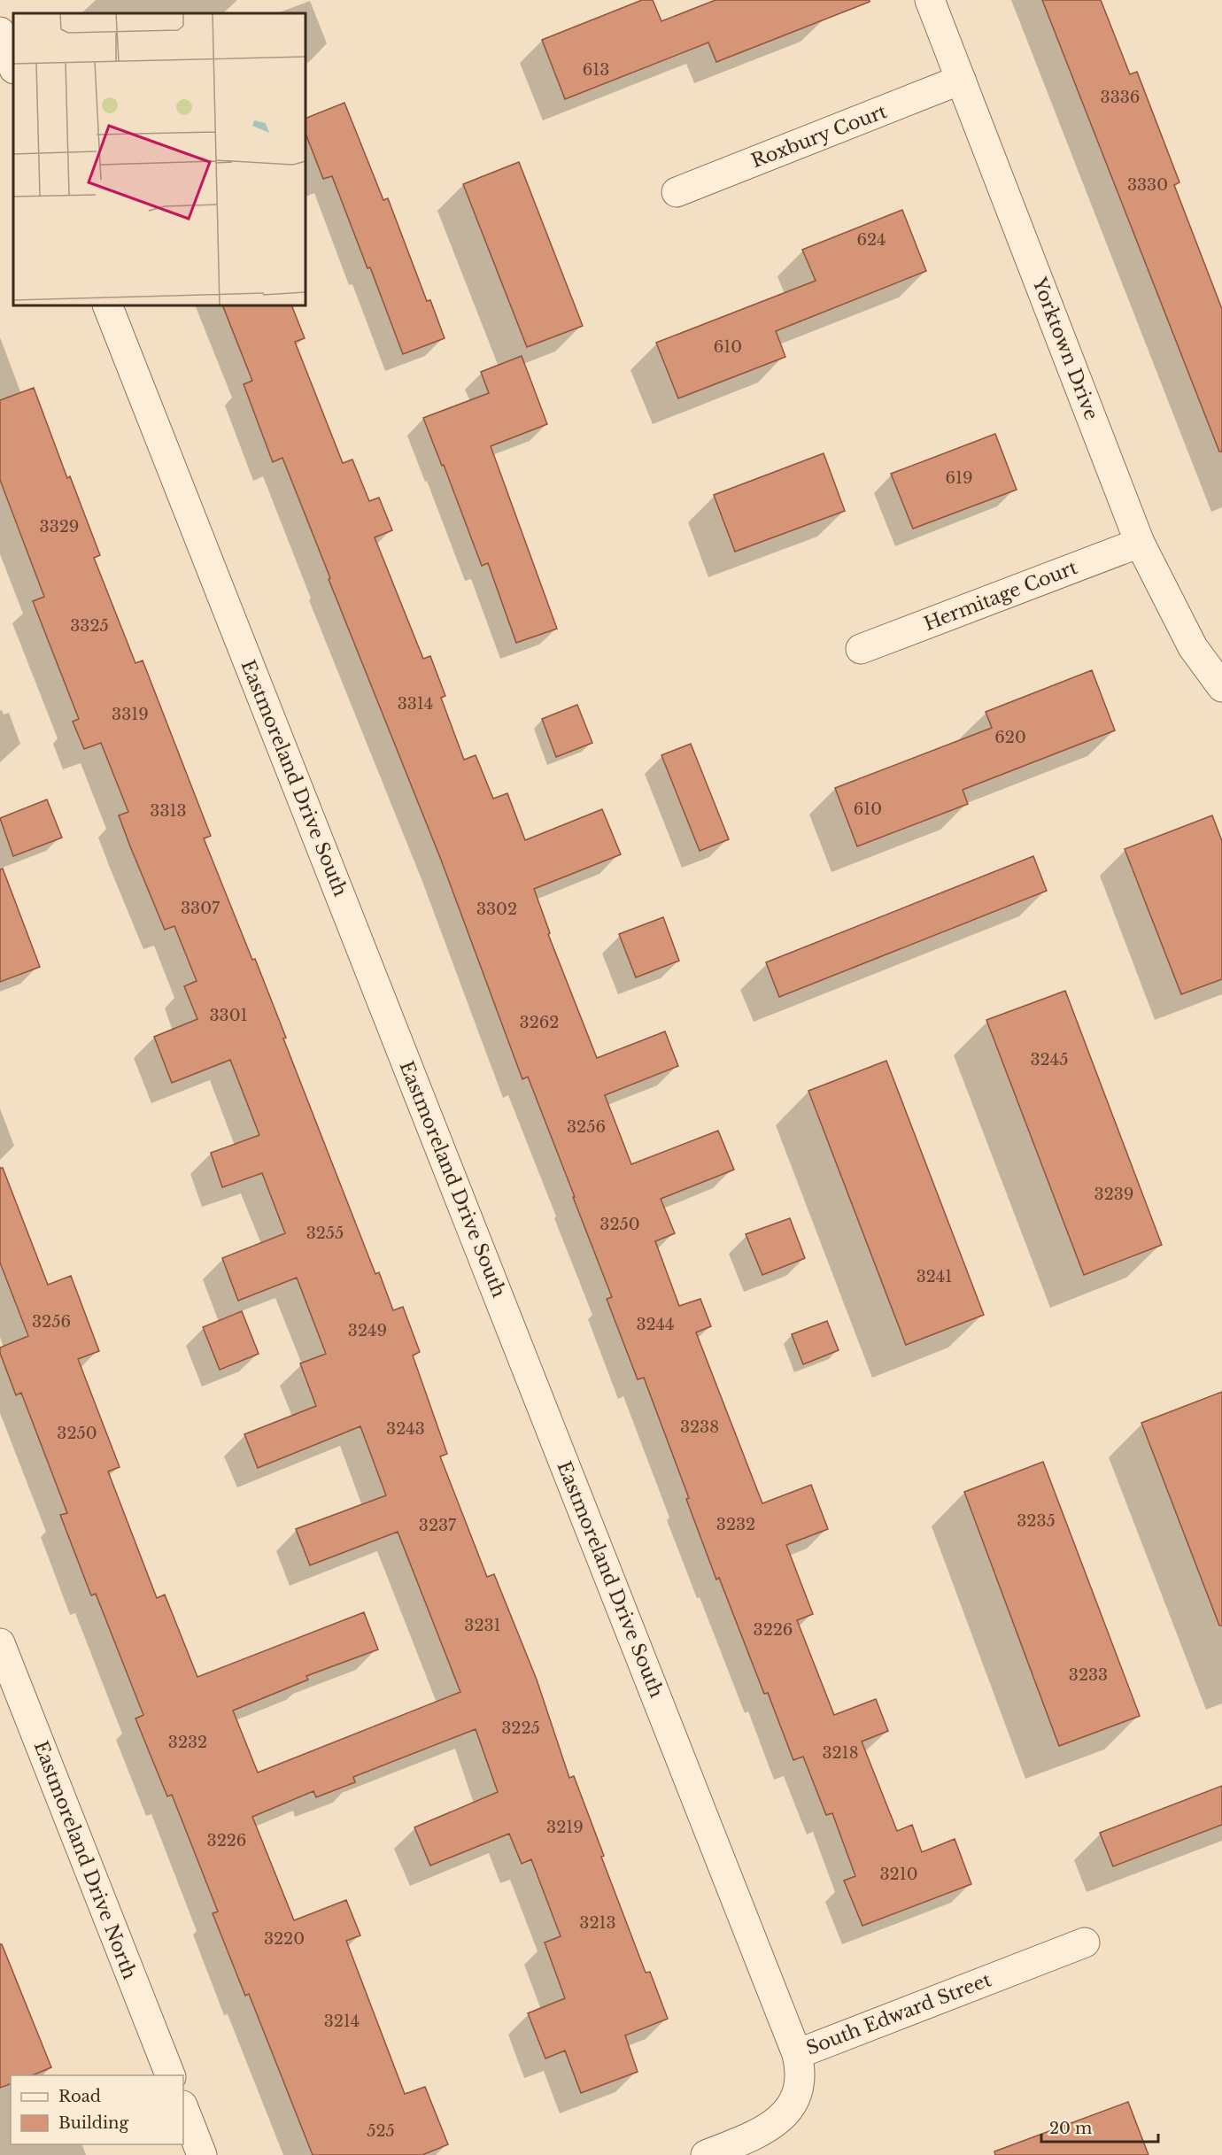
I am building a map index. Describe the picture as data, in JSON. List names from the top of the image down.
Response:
{
  "streets": {
    "street": [
      "Roxbury Court",
      "Yorktown Drive",
      "Hermitage Court",
      "Eastmoreland Drive South",
      "Eastmoreland Drive North",
      "South Edward Street"
    ]
  },
  "crossings": [
    ["Roxbury Court", "Yorktown Drive"],
    ["Yorktown Drive", "Hermitage Court"],
    ["Eastmoreland Drive South", "South Edward Street"]
  ],
  "house_numbers": [
    "613",
    "3336",
    "3330",
    "624",
    "610",
    "619",
    "3329",
    "3325",
    "3314",
    "3319",
    "620",
    "610",
    "3313",
    "3307",
    "3302",
    "3301",
    "3262",
    "3245",
    "3256",
    "3239",
    "3250",
    "3255",
    "3241",
    "3256",
    "3244",
    "3249",
    "3238",
    "3243",
    "3250",
    "3235",
    "3232",
    "3237",
    "3231",
    "3226",
    "3233",
    "3225",
    "3232",
    "3218",
    "3219",
    "3226",
    "3210",
    "3213",
    "3220",
    "3214",
    "525"
  ],
  "legend": ["Road", "Building"],
  "scale_bar": "20 m"
}
